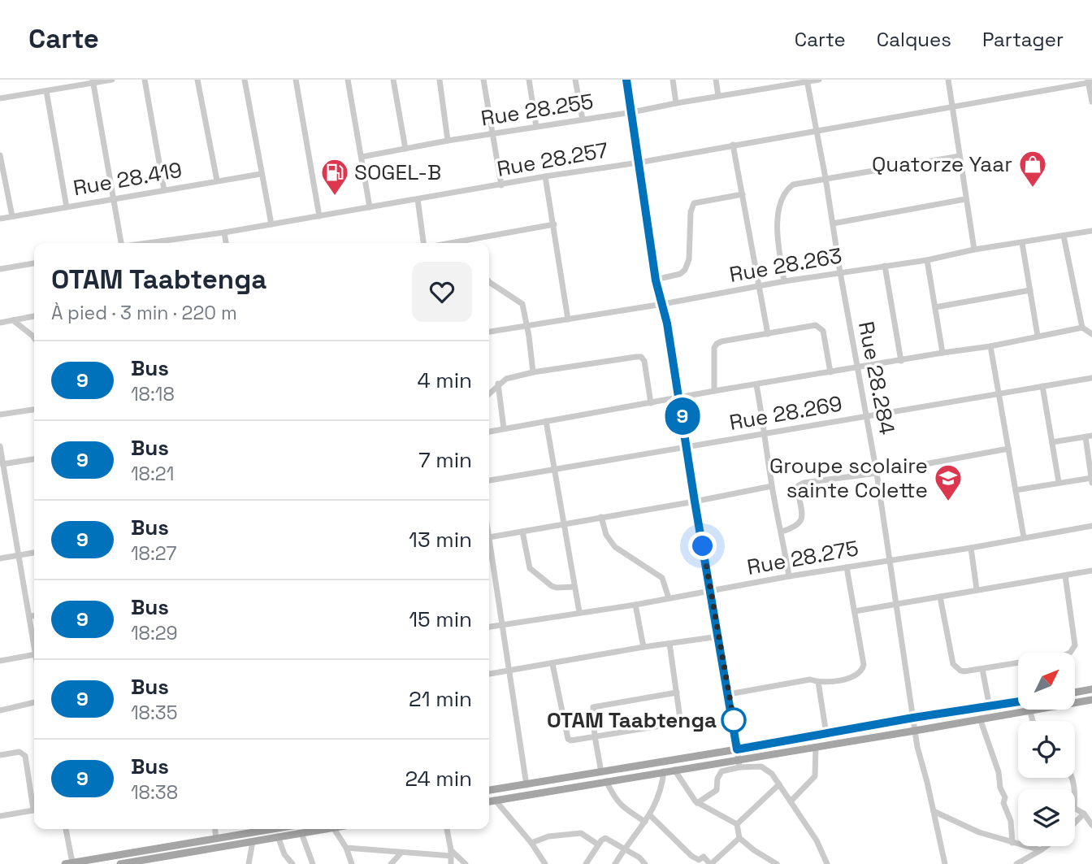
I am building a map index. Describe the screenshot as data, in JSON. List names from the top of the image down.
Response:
{
  "streets": {
    "street": [
      "Rue 28.255",
      "Rue 28.257",
      "Rue 28.419",
      "Rue 28.263",
      "Rue 28.284",
      "Rue 28.269",
      "Rue 28.275"
    ]
  },
  "crossings": [
    ["Rue 28.255", "Rue 28.284"],
    ["Rue 28.257", "Rue 28.284"],
    ["Rue 28.263", "Rue 28.284"],
    ["Rue 28.284", "Rue 28.269"],
    ["Rue 28.284", "Rue 28.275"]
  ],
  "places": {
    "shop": ["Quatorze Yaar"],
    "fuel station": ["SOGEL-B"],
    "school or university": ["Groupe scolaire sainte Colette"],
    "other": ["OTAM Taabtenga"]
  },
  "lines": ["bus line 9"],
  "north": "top right",
  "page": {
    "header": "Carte",
    "nav": ["Carte", "Calques", "Partager"],
    "on_map": "9",
    "heading": ["OTAM Taabtenga", "À pied · 3 min · 220 m"],
    "list": [
      {
        "mark": "9",
        "name": "Bus",
        "note": "18:18",
        "value": "4 min"
      },
      {
        "mark": "9",
        "name": "Bus",
        "note": "18:21",
        "value": "7 min"
      },
      {
        "mark": "9",
        "name": "Bus",
        "note": "18:27",
        "value": "13 min"
      },
      {
        "mark": "9",
        "name": "Bus",
        "note": "18:29",
        "value": "15 min"
      },
      {
        "mark": "9",
        "name": "Bus",
        "note": "18:35",
        "value": "21 min"
      },
      {
        "mark": "9",
        "name": "Bus",
        "note": "18:38",
        "value": "24 min"
      }
    ]
  }
}
